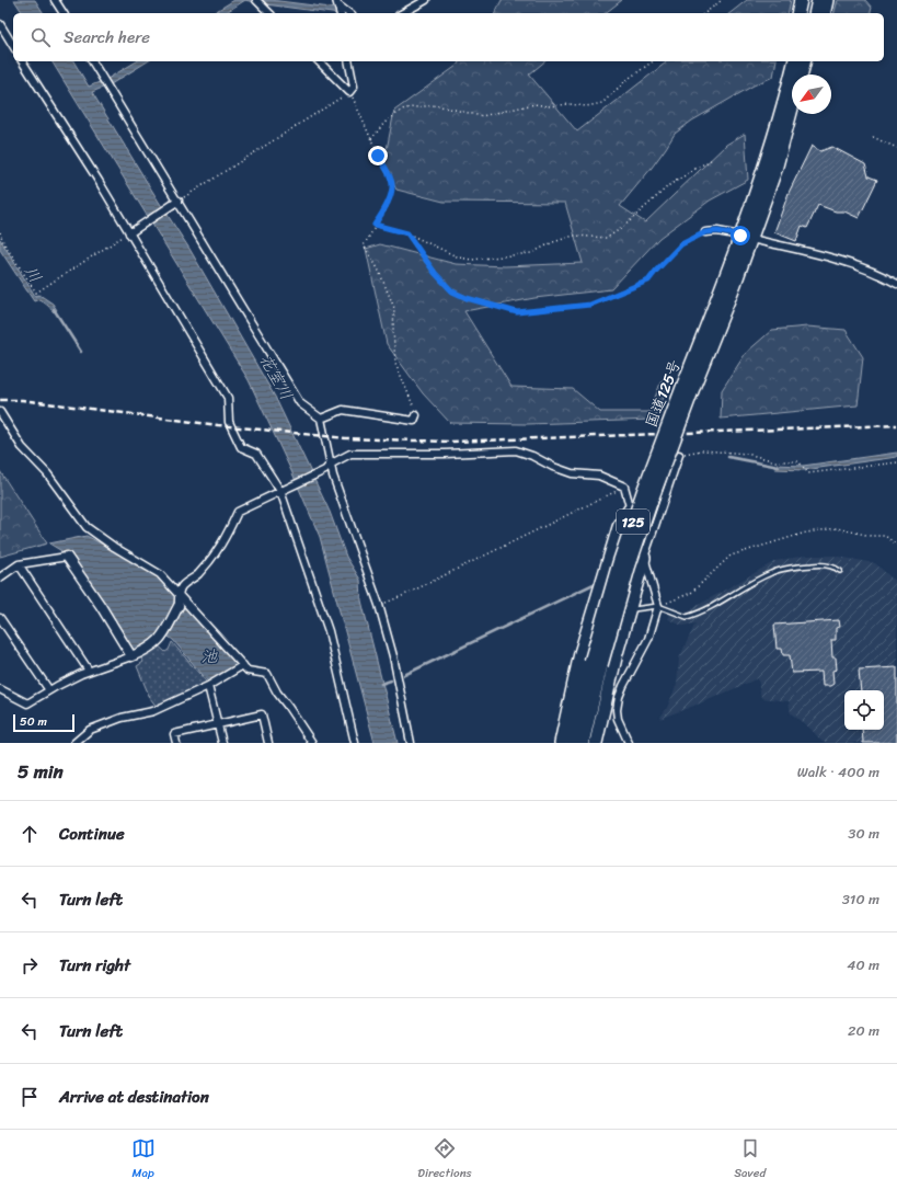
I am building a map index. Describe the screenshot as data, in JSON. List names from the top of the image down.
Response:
{
  "streets": {
    "highway": ["国道125号", "125"]
  },
  "water": ["川", "花室川", "池"],
  "scale_bar": "50 m",
  "north": "bottom left",
  "page": {
    "search": "Search here",
    "scale": "50 m",
    "heading": ["5 min", "Walk · 400 m"],
    "list": [
      ["Continue", "30 m"],
      ["Turn left", "310 m"],
      ["Turn right", "40 m"],
      ["Turn left", "20 m"],
      "Arrive at destination"
    ],
    "nav": ["Map", "Directions", "Saved"]
  }
}
